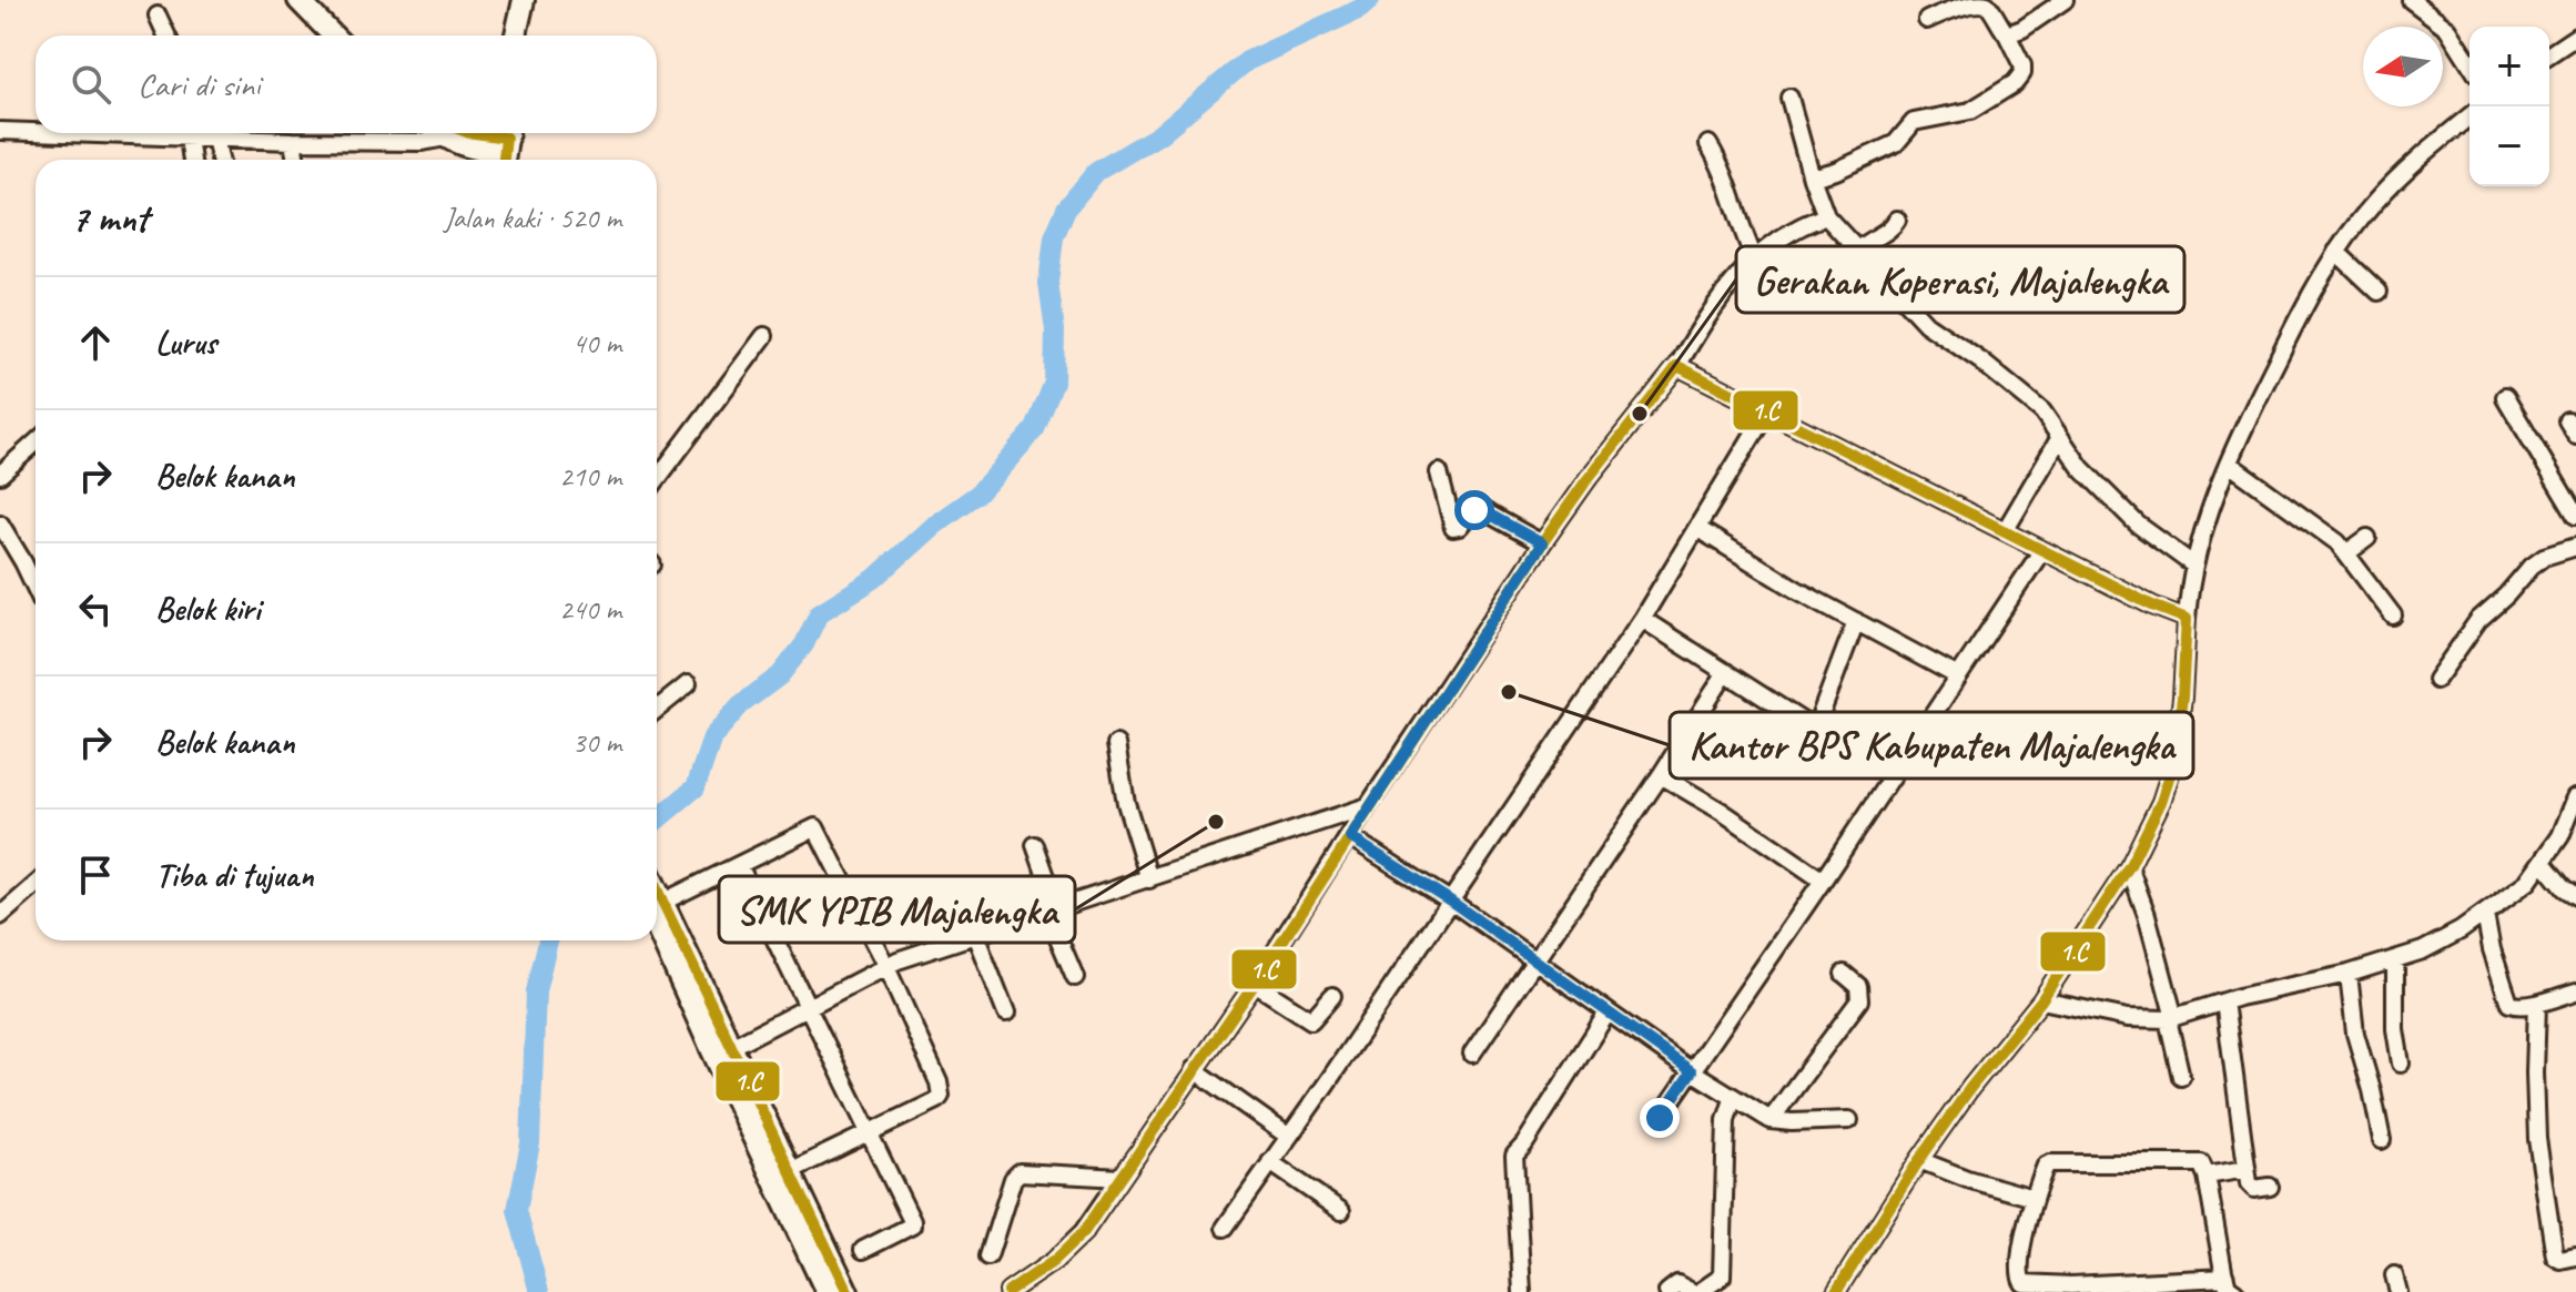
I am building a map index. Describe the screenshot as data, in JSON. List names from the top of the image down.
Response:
{
  "places": ["Gerakan Koperasi, Majalengka", "Kantor BPS Kabupaten Majalengka", "SMK YPIB Majalengka"],
  "lines": ["transit line 1.C"],
  "north": "left",
  "page": {
    "map_buttons": ["+", "−"],
    "search": "Cari di sini",
    "heading": ["7 mnt", "Jalan kaki · 520 m"],
    "list": [
      ["Lurus", "40 m"],
      ["Belok kanan", "210 m"],
      ["Belok kiri", "240 m"],
      ["Belok kanan", "30 m"],
      "Tiba di tujuan"
    ]
  }
}
